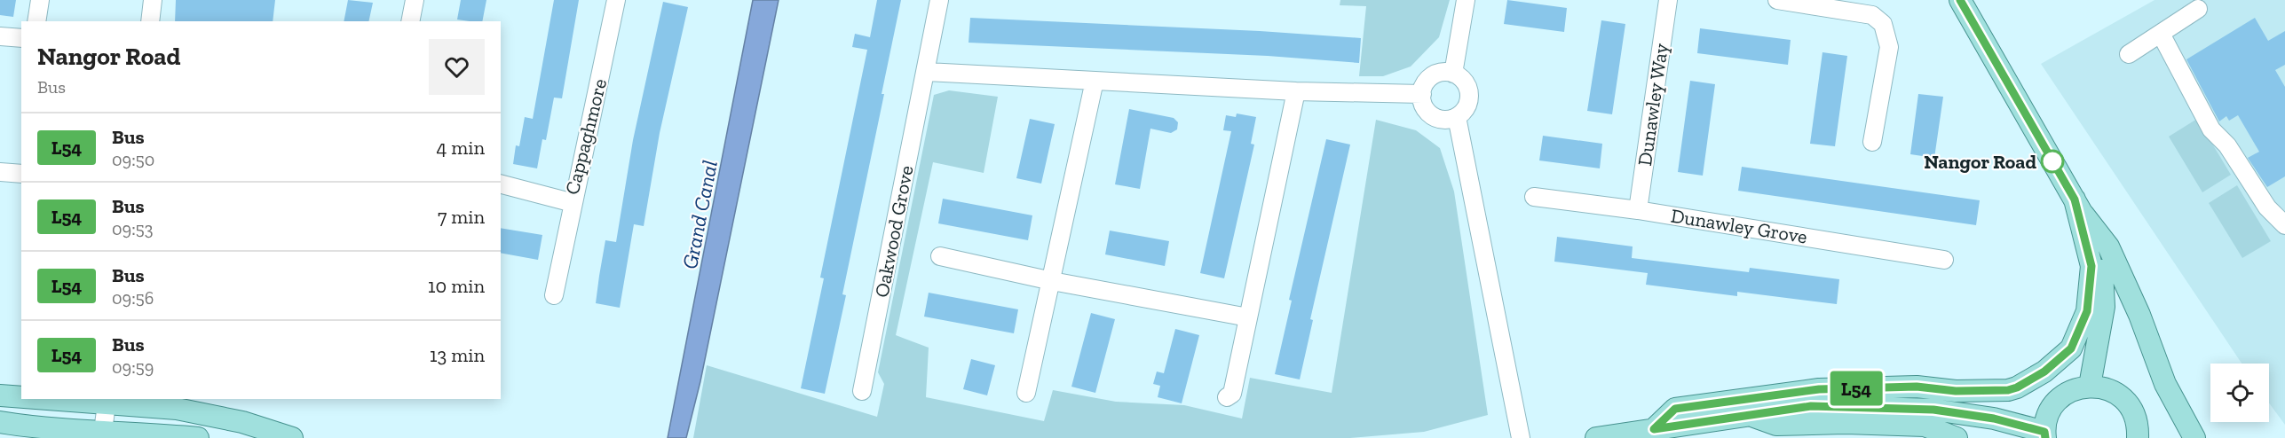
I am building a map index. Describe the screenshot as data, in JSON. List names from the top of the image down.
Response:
{
  "streets": {
    "street": [
      "Dunawley Way",
      "Cappaghmore",
      "Dunawley Grove",
      "Oakwood Grove"
    ]
  },
  "crossings": [
    ["Dunawley Way", "Dunawley Grove"]
  ],
  "water": ["Grand Canal"],
  "places": ["Nangor Road"],
  "lines": ["bus line L54"],
  "page": {
    "on_map": "L54",
    "heading": ["Nangor Road", "Bus"],
    "list": [
      {
        "mark": "L54",
        "name": "Bus",
        "note": "09:50",
        "value": "4 min"
      },
      {
        "mark": "L54",
        "name": "Bus",
        "note": "09:53",
        "value": "7 min"
      },
      {
        "mark": "L54",
        "name": "Bus",
        "note": "09:56",
        "value": "10 min"
      },
      {
        "mark": "L54",
        "name": "Bus",
        "note": "09:59",
        "value": "13 min"
      }
    ]
  }
}
